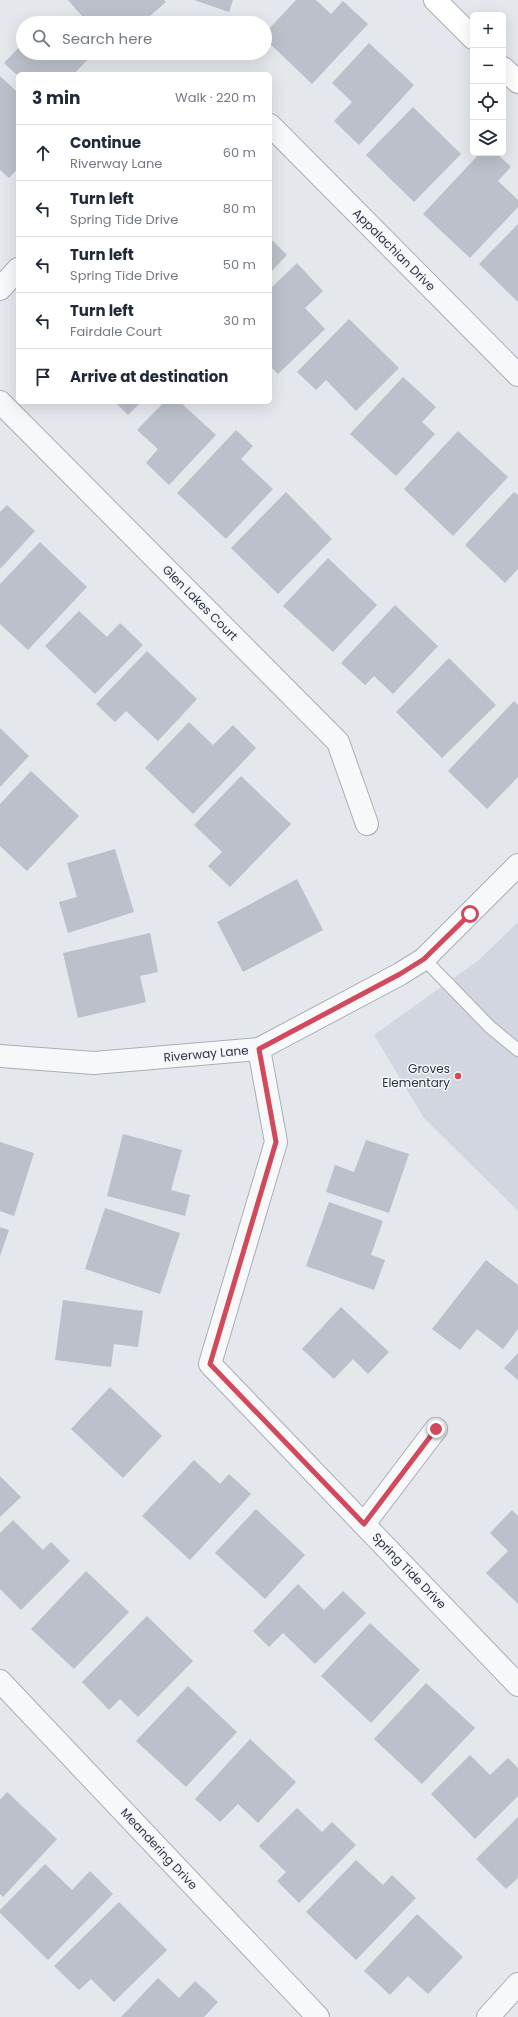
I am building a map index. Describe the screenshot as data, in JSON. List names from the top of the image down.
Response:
{
  "streets": {
    "street": [
      "Appalachian Drive",
      "Glen Lakes Court",
      "Riverway Lane",
      "Spring Tide Drive",
      "Meandering Drive"
    ]
  },
  "crossings": [
    ["Riverway Lane", "Spring Tide Drive"]
  ],
  "places": ["Groves Elementary"],
  "page": {
    "map_buttons": ["+", "−"],
    "search": "Search here",
    "heading": ["3 min", "Walk · 220 m"],
    "list": [
      ["Continue", "Riverway Lane", "60 m"],
      ["Turn left", "Spring Tide Drive", "80 m"],
      ["Turn left", "Spring Tide Drive", "50 m"],
      ["Turn left", "Fairdale Court", "30 m"],
      "Arrive at destination"
    ]
  }
}
